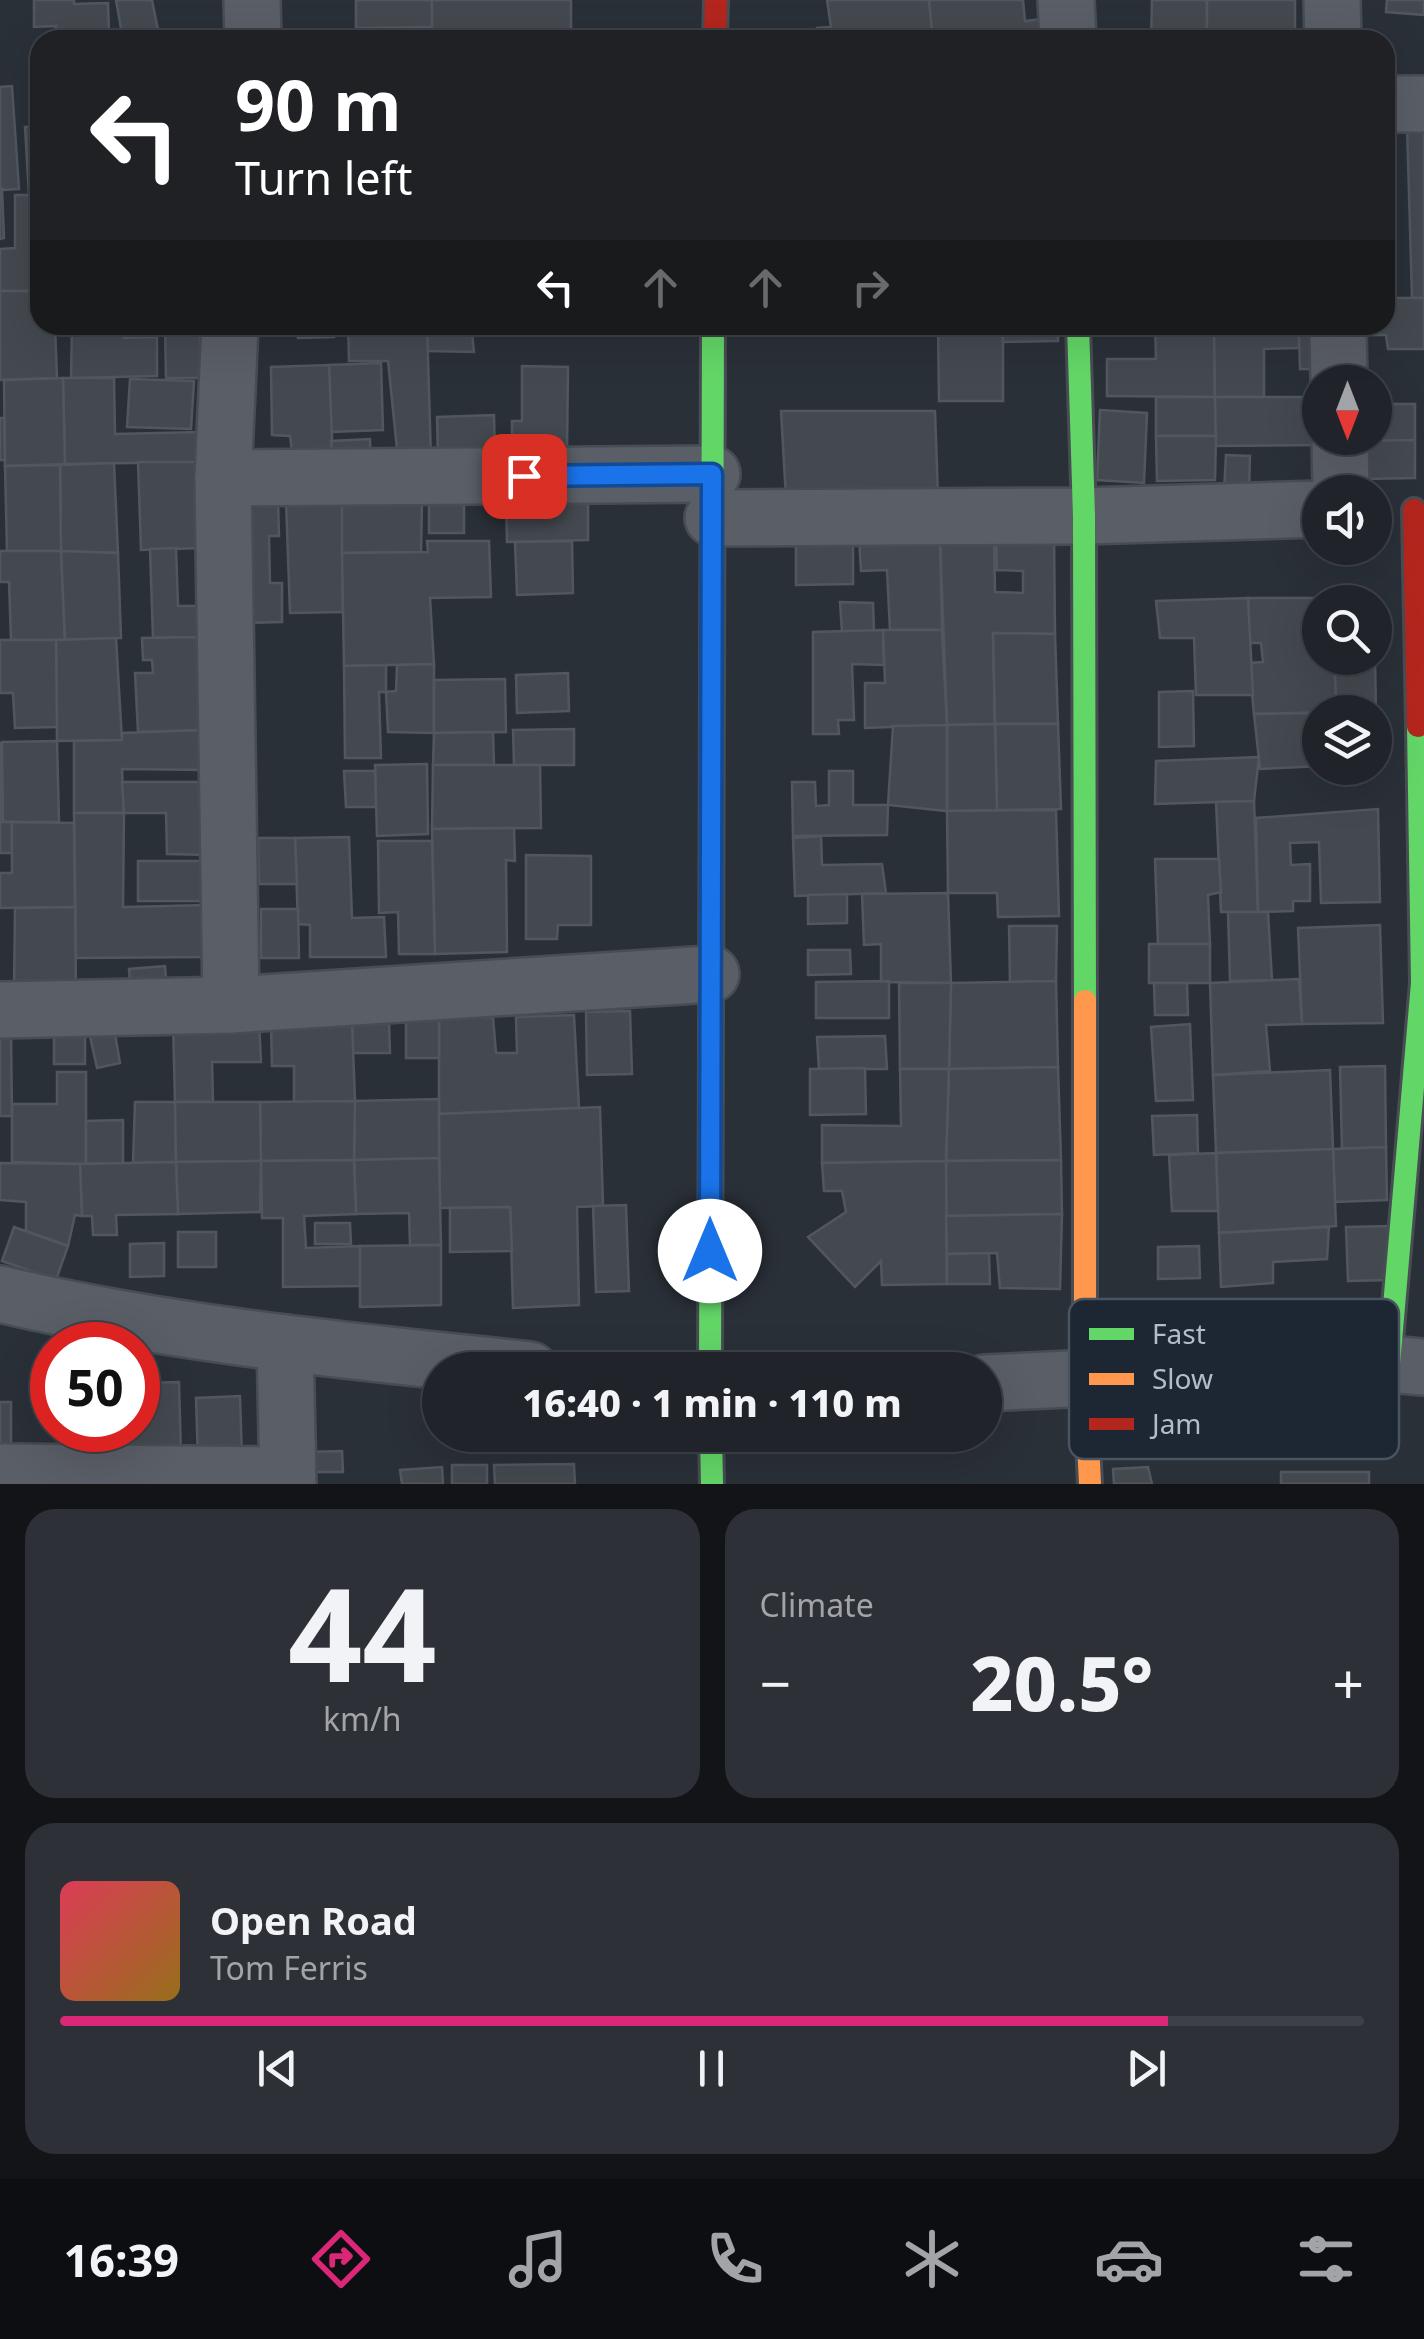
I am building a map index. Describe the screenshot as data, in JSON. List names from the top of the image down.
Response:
{
  "legend": ["Fast", "Slow", "Jam"],
  "north": "bottom",
  "page": {
    "turn": ["90 m", "Turn left"],
    "limit": "50",
    "trip": "16:40 · 1 min · 110 m",
    "tile": [
      ["44", "km/h"],
      "Climate"
    ],
    "heat": ["−", "20.5°", "+"],
    "song": ["Open Road", "Tom Ferris"],
    "tabs": "16:39"
  }
}
